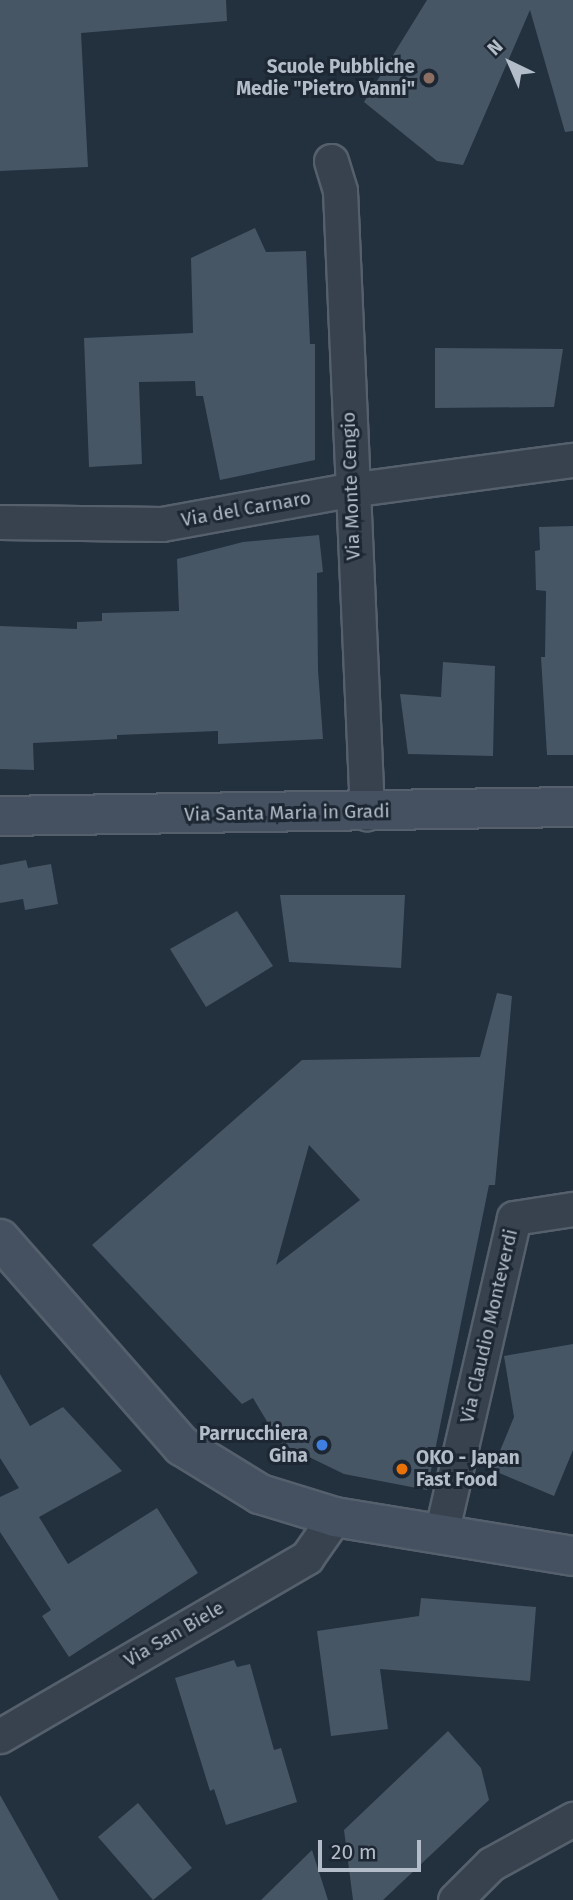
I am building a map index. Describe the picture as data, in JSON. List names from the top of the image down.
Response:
{
  "streets": {
    "street": [
      "Via Monte Cengio",
      "Via del Carnaro",
      "Via Santa Maria in Gradi",
      "Via Claudio Monteverdi",
      "Via San Biele"
    ]
  },
  "crossings": [
    ["Via Monte Cengio", "Via del Carnaro"],
    ["Via Monte Cengio", "Via Santa Maria in Gradi"]
  ],
  "places": ["Scuole Pubbliche Medie \"Pietro Vanni\"", "Parrucchiera Gina", "OKO - Japan Fast Food"],
  "scale_bar": "20 m",
  "north": "top left"
}
